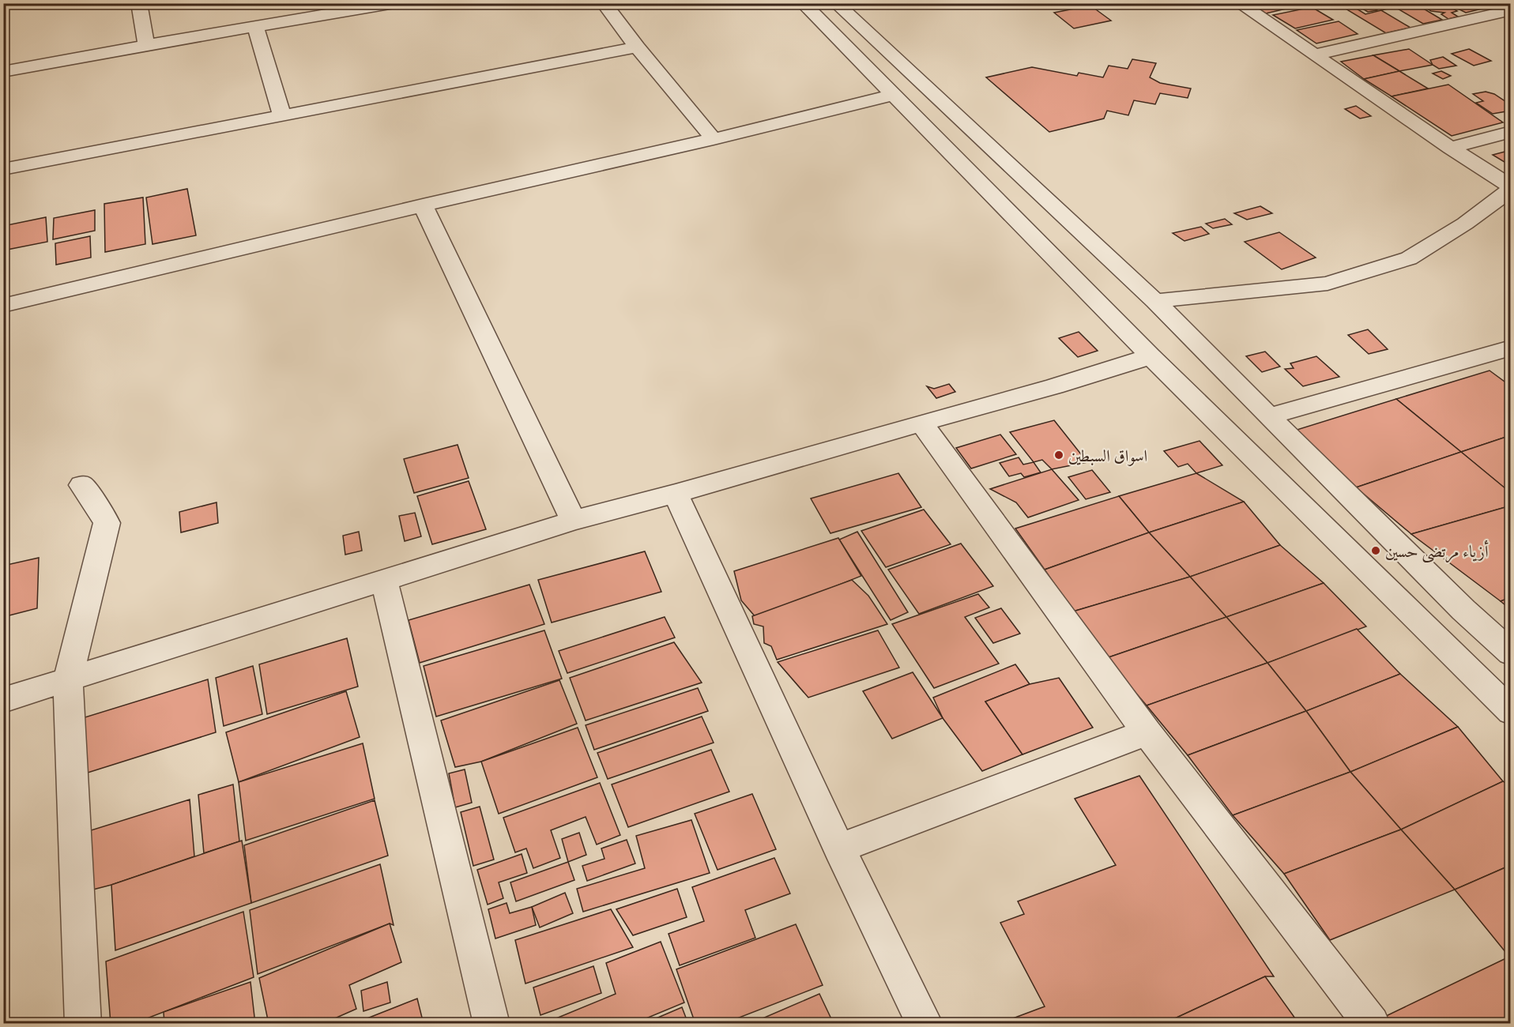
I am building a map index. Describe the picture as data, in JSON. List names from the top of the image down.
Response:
{
  "places": ["اسواق السبطين", "أزياء مرتضى حسين"]
}
